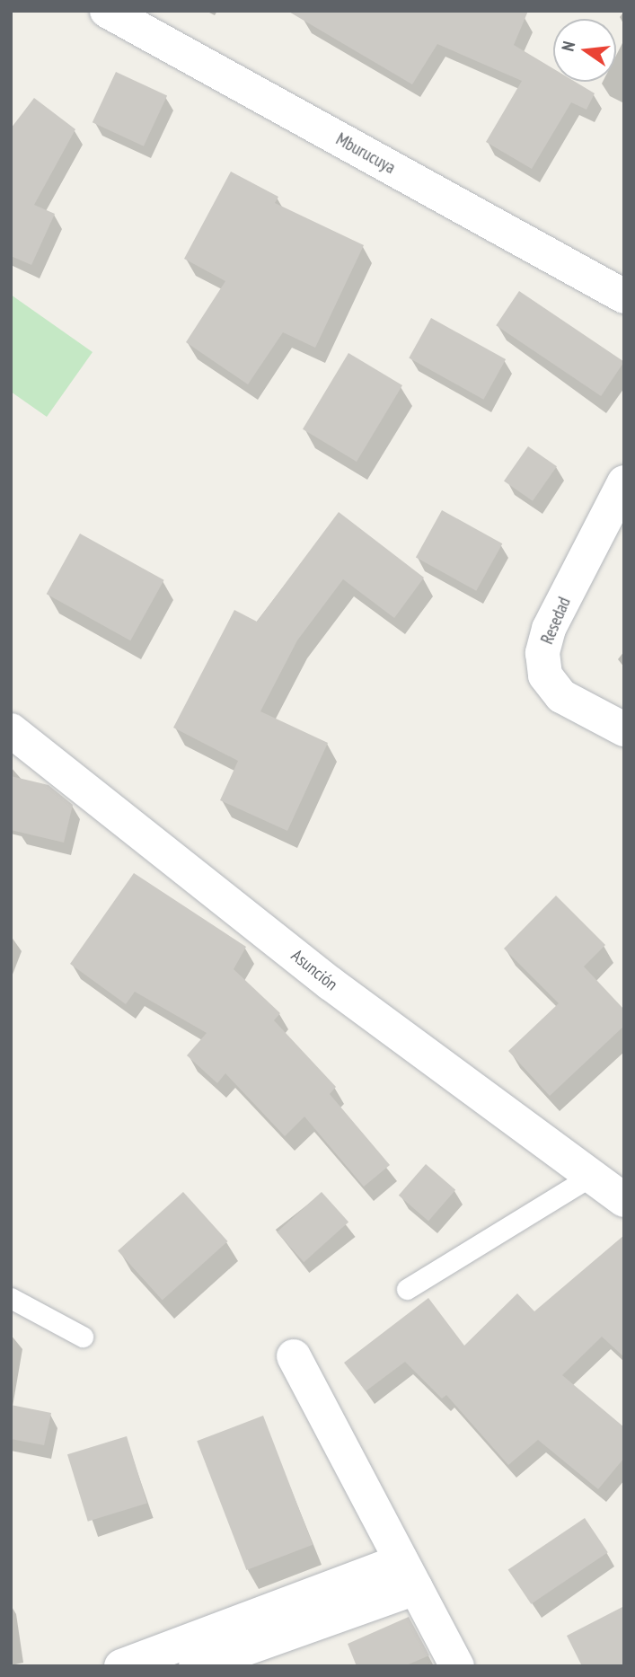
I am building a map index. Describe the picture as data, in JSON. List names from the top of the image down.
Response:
{
  "streets": {
    "street": ["Mburucuya", "Resedad", "Asunción"]
  },
  "north": "left"
}
